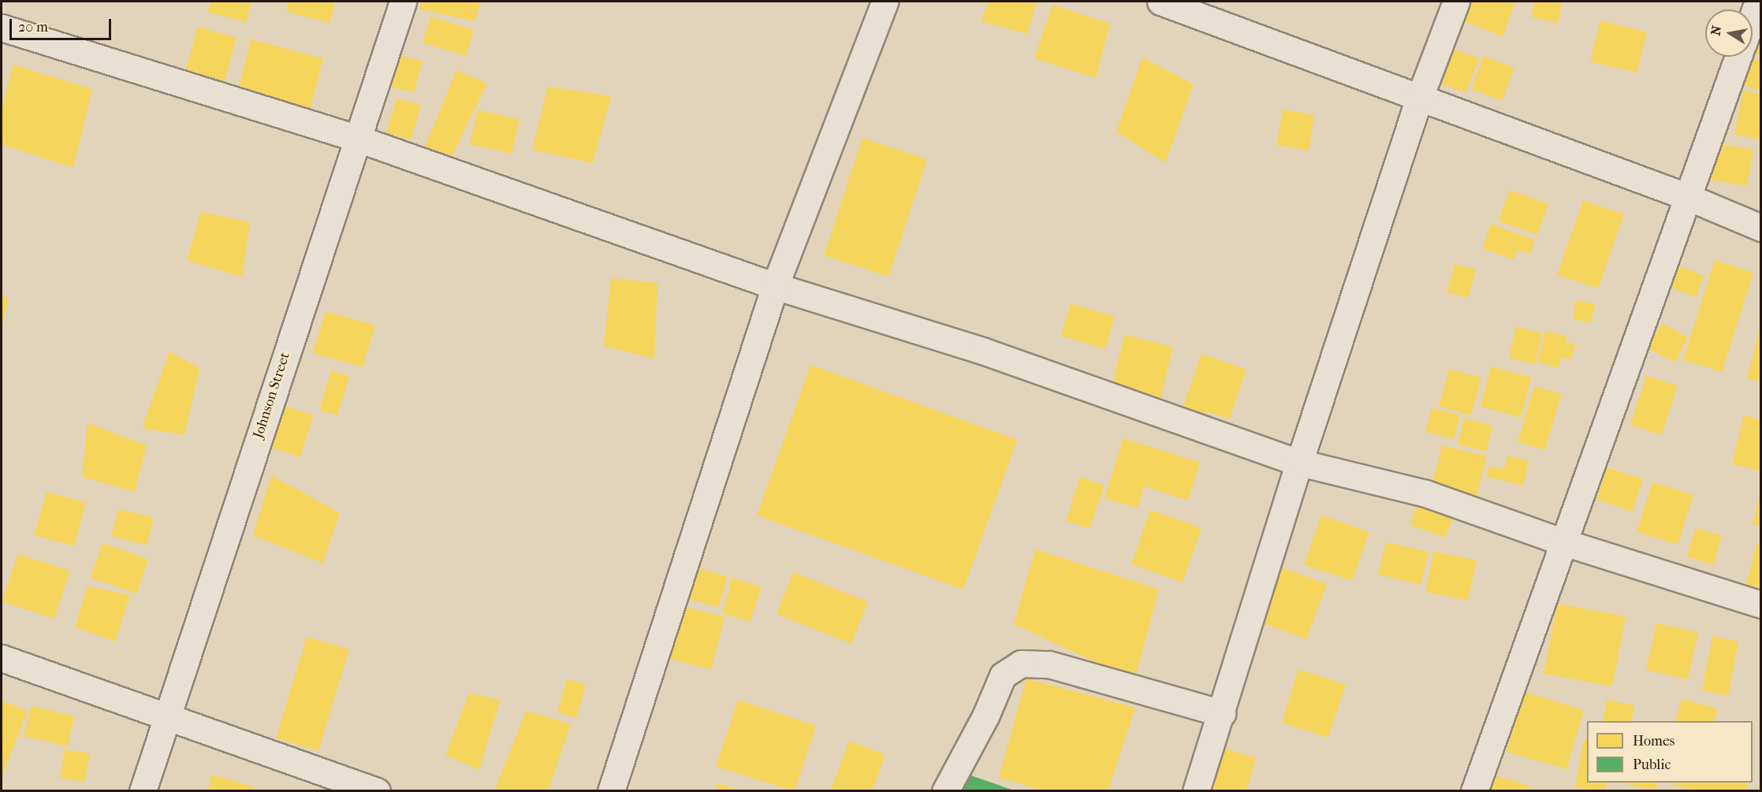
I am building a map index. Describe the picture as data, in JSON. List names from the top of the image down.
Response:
{
  "streets": {
    "street": ["Johnson Street"]
  },
  "legend": ["Homes", "Public"],
  "scale_bar": "20 m",
  "north": "left"
}
